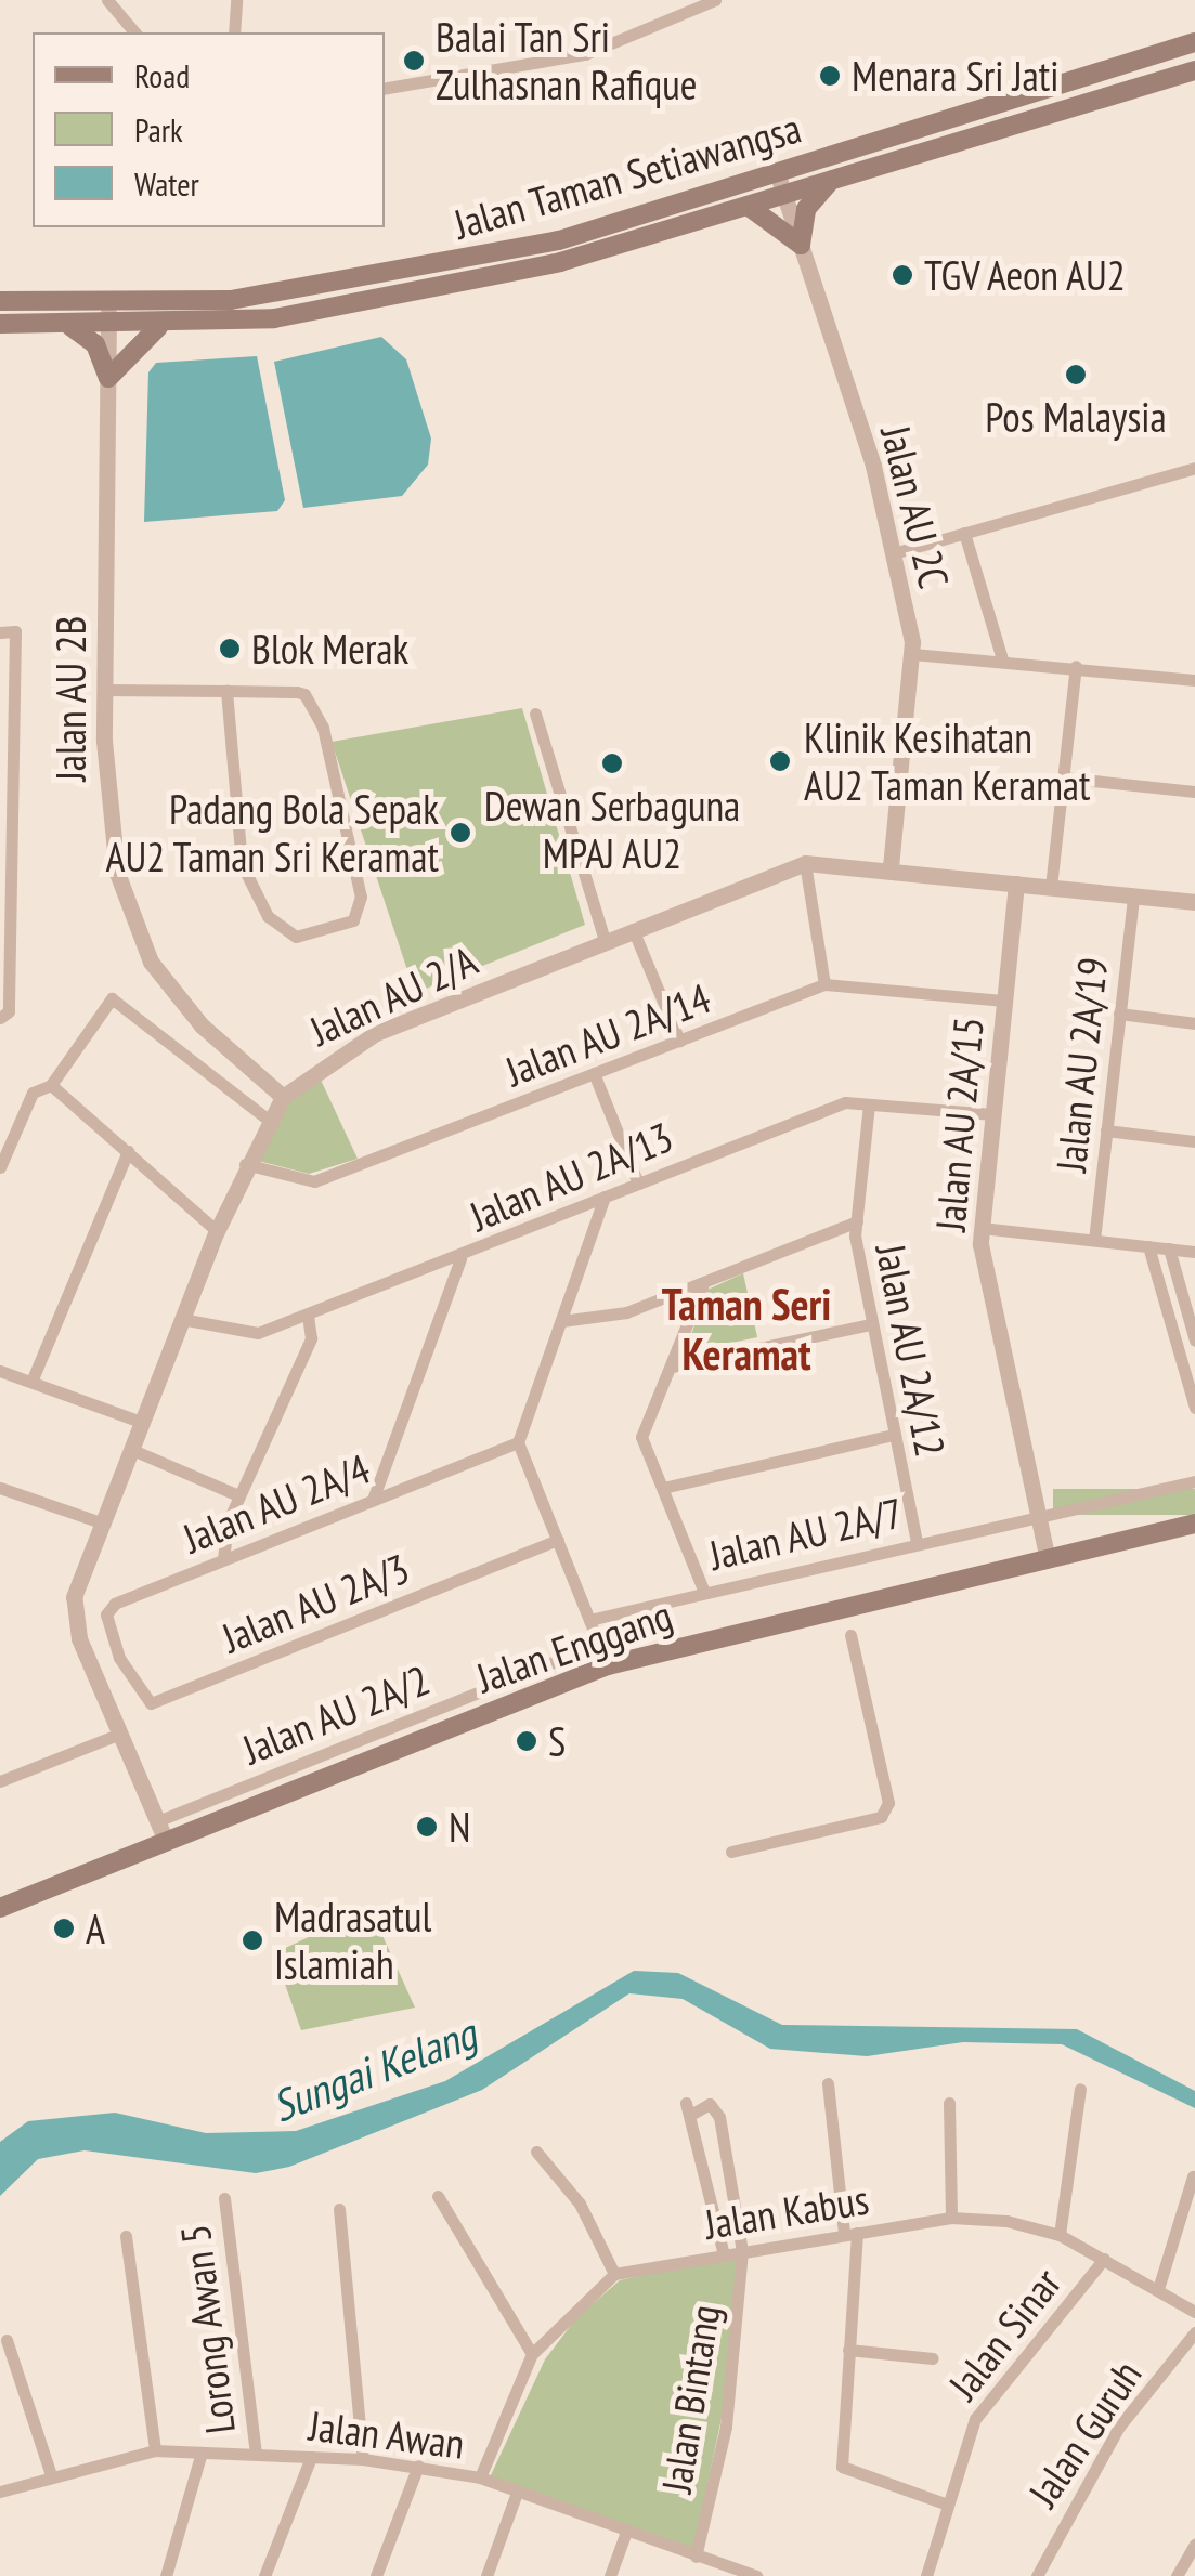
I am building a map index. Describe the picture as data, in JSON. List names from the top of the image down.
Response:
{
  "streets": {
    "main road": ["Jalan Taman Setiawangsa", "Jalan Enggang"],
    "street": [
      "Jalan AU 2C",
      "Jalan AU 2B",
      "Jalan AU 2/A",
      "Jalan AU 2A/14",
      "Jalan AU 2A/19",
      "Jalan AU 2A/15",
      "Jalan AU 2A/13",
      "Jalan AU 2A/12",
      "Jalan AU 2A/4",
      "Jalan AU 2A/7",
      "Jalan AU 2A/3",
      "Jalan AU 2A/2",
      "Jalan Kabus",
      "Lorong Awan 5",
      "Jalan Sinar",
      "Jalan Bintang",
      "Jalan Guruh",
      "Jalan Awan"
    ]
  },
  "crossings": [
    ["Jalan Taman Setiawangsa", "Jalan AU 2C"],
    ["Jalan Taman Setiawangsa", "Jalan AU 2B"],
    ["Jalan AU 2C", "Jalan AU 2/A"],
    ["Jalan AU 2B", "Jalan AU 2/A"],
    ["Jalan AU 2/A", "Jalan AU 2A/14"],
    ["Jalan AU 2/A", "Jalan AU 2A/19"],
    ["Jalan AU 2/A", "Jalan AU 2A/15"],
    ["Jalan AU 2/A", "Jalan AU 2A/13"],
    ["Jalan AU 2/A", "Jalan Enggang"],
    ["Jalan AU 2/A", "Jalan AU 2A/2"],
    ["Jalan AU 2A/14", "Jalan AU 2A/15"],
    ["Jalan AU 2A/15", "Jalan AU 2A/13"],
    ["Jalan AU 2A/15", "Jalan AU 2A/7"],
    ["Jalan AU 2A/15", "Jalan Enggang"],
    ["Jalan AU 2A/13", "Jalan AU 2A/12"],
    ["Jalan AU 2A/12", "Jalan AU 2A/7"],
    ["Jalan AU 2A/4", "Jalan AU 2A/3"],
    ["Jalan Kabus", "Jalan Sinar"],
    ["Jalan Kabus", "Jalan Bintang"],
    ["Lorong Awan 5", "Jalan Awan"],
    ["Jalan Bintang", "Jalan Awan"]
  ],
  "districts": ["Taman Seri Keramat"],
  "water": ["Sungai Kelang"],
  "places": [
    "Balai Tan Sri Zulhasnan Rafique",
    "Menara Sri Jati",
    "TGV Aeon AU2",
    "Pos Malaysia",
    "Blok Merak",
    "Klinik Kesihatan AU2 Taman Keramat",
    "Dewan Serbaguna MPAJ AU2",
    "Padang Bola Sepak AU2 Taman Sri Keramat",
    "S",
    "N",
    "A",
    "Madrasatul Islamiah"
  ],
  "legend": ["Road", "Park", "Water"]
}
